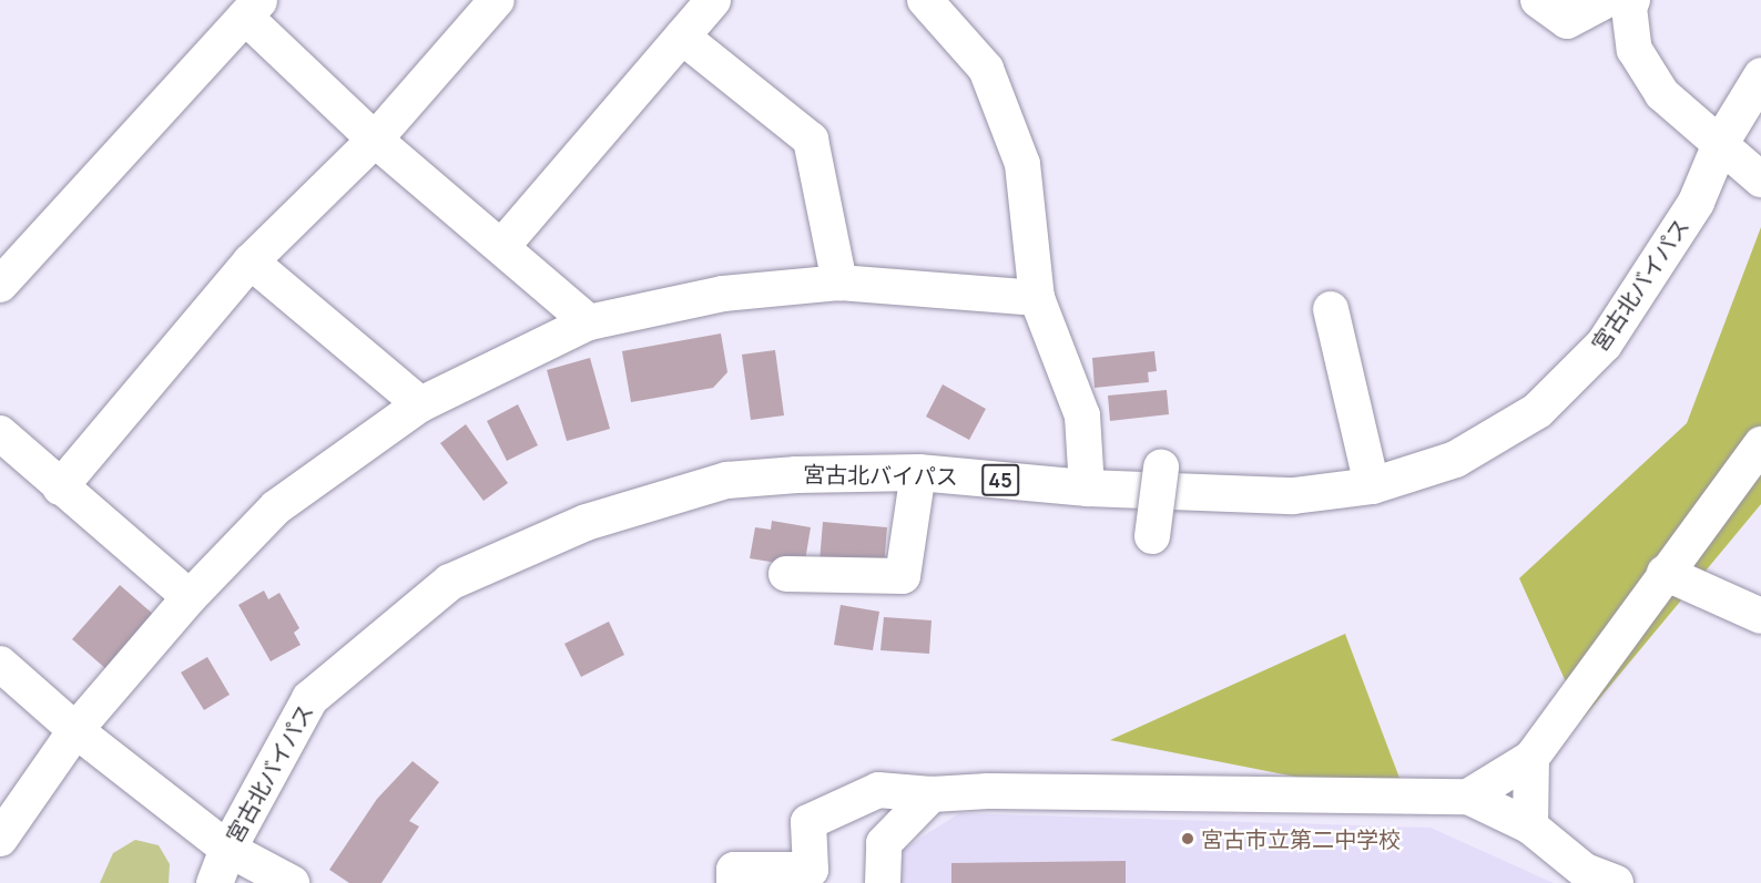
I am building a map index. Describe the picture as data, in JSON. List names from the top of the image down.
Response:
{
  "streets": {
    "highway": ["宮古北バイパス", "45"]
  },
  "places": ["宮古市立第二中学校"]
}
